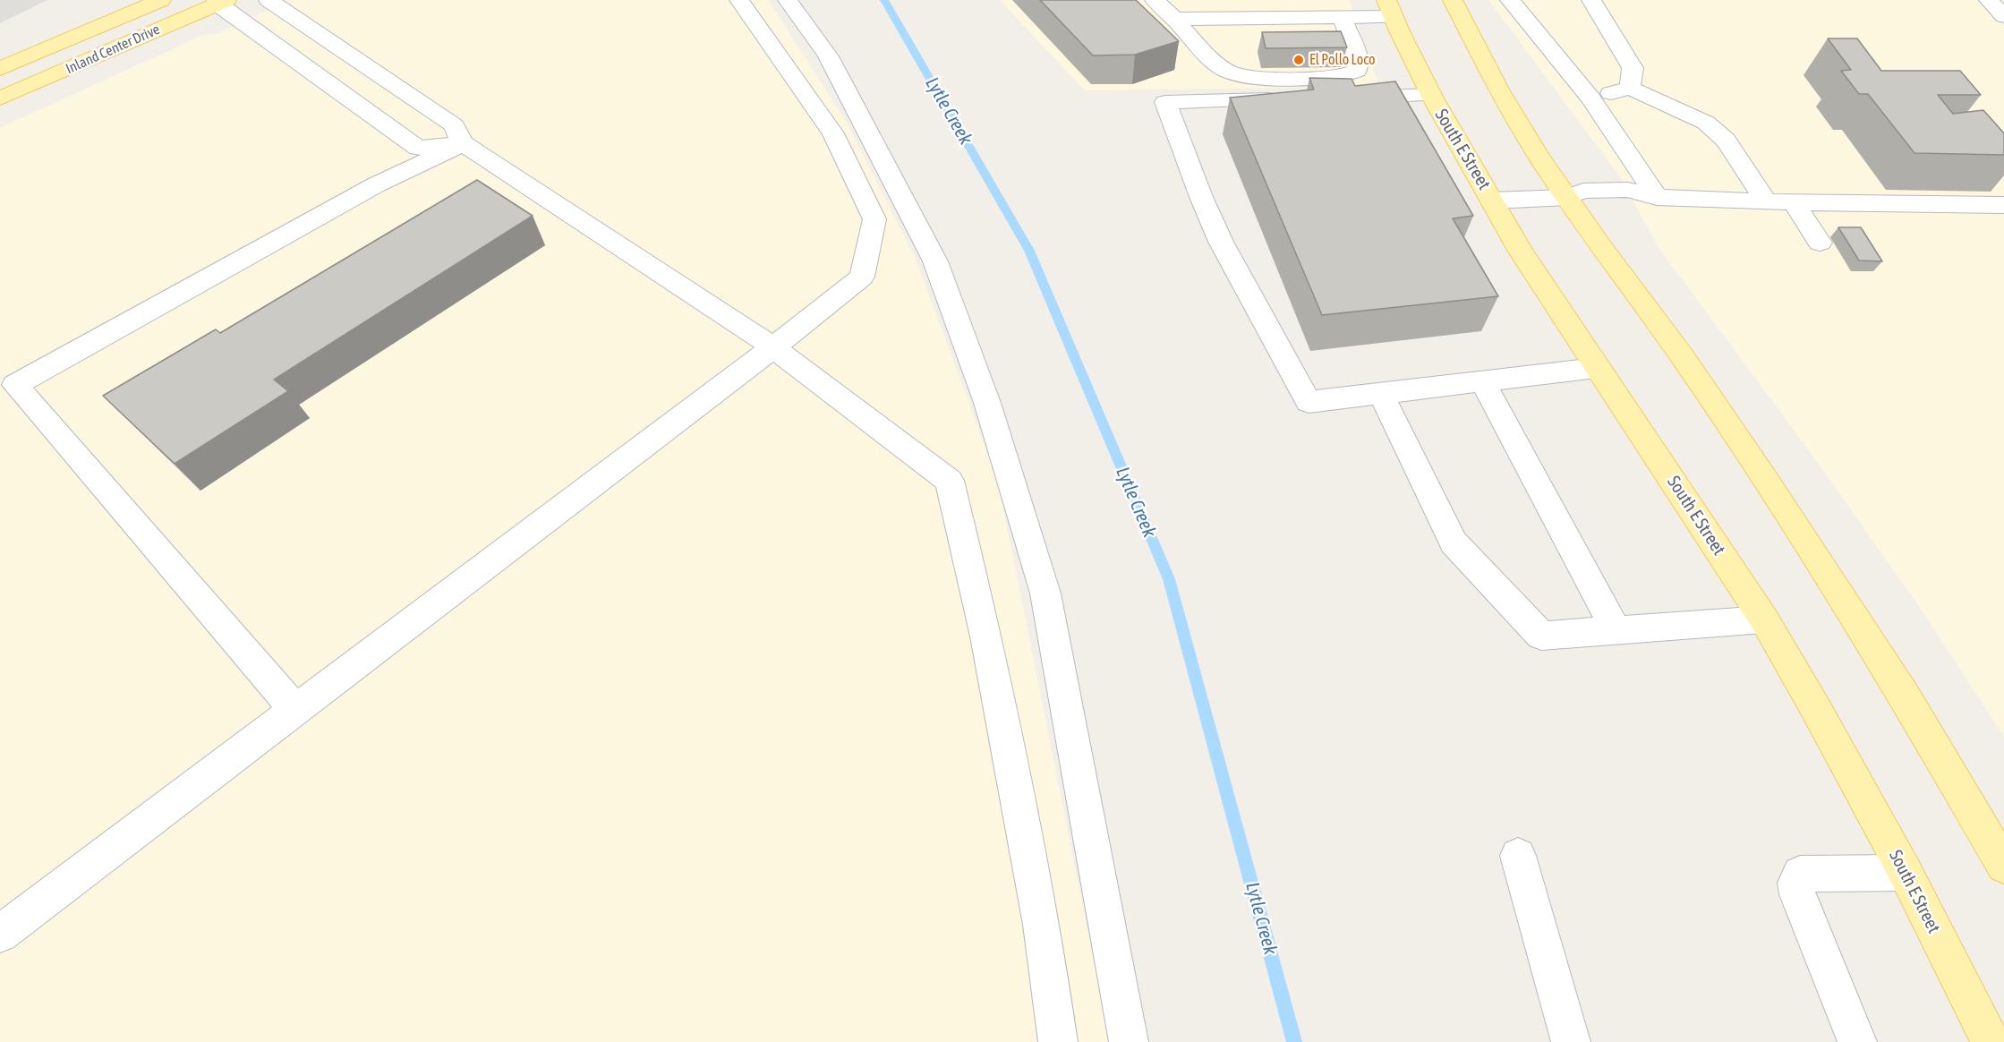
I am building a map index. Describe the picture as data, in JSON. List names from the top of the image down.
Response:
{
  "streets": {
    "main road": ["Inland Center Drive", "South E Street"]
  },
  "water": ["Lytle Creek"],
  "places": ["El Pollo Loco"]
}
